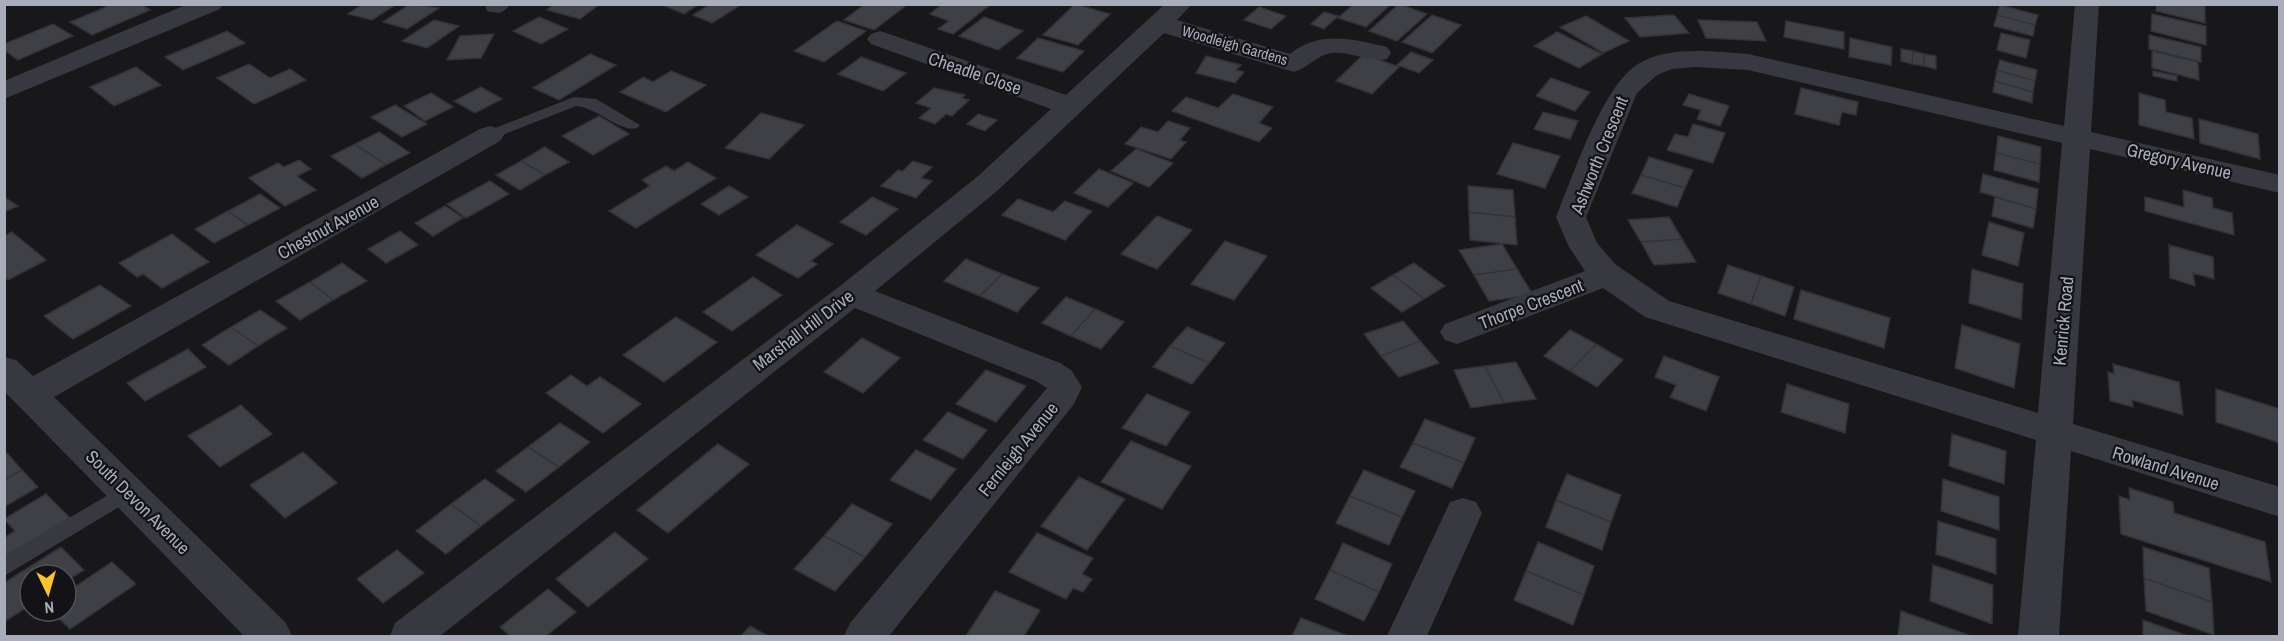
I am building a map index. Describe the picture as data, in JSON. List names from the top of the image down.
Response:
{
  "streets": {
    "street": [
      "Woodleigh Gardens",
      "Cheadle Close",
      "Ashworth Crescent",
      "Gregory Avenue",
      "Chestnut Avenue",
      "Thorpe Crescent",
      "Kenrick Road",
      "Marshall Hill Drive",
      "Fernleigh Avenue",
      "Rowland Avenue",
      "South Devon Avenue"
    ]
  },
  "crossings": [
    ["Woodleigh Gardens", "Marshall Hill Drive"],
    ["Cheadle Close", "Marshall Hill Drive"],
    ["Ashworth Crescent", "Gregory Avenue"],
    ["Ashworth Crescent", "Thorpe Crescent"],
    ["Ashworth Crescent", "Kenrick Road"],
    ["Ashworth Crescent", "Rowland Avenue"],
    ["Gregory Avenue", "Kenrick Road"],
    ["Chestnut Avenue", "South Devon Avenue"],
    ["Kenrick Road", "Rowland Avenue"],
    ["Marshall Hill Drive", "Fernleigh Avenue"]
  ],
  "north": "bottom"
}
